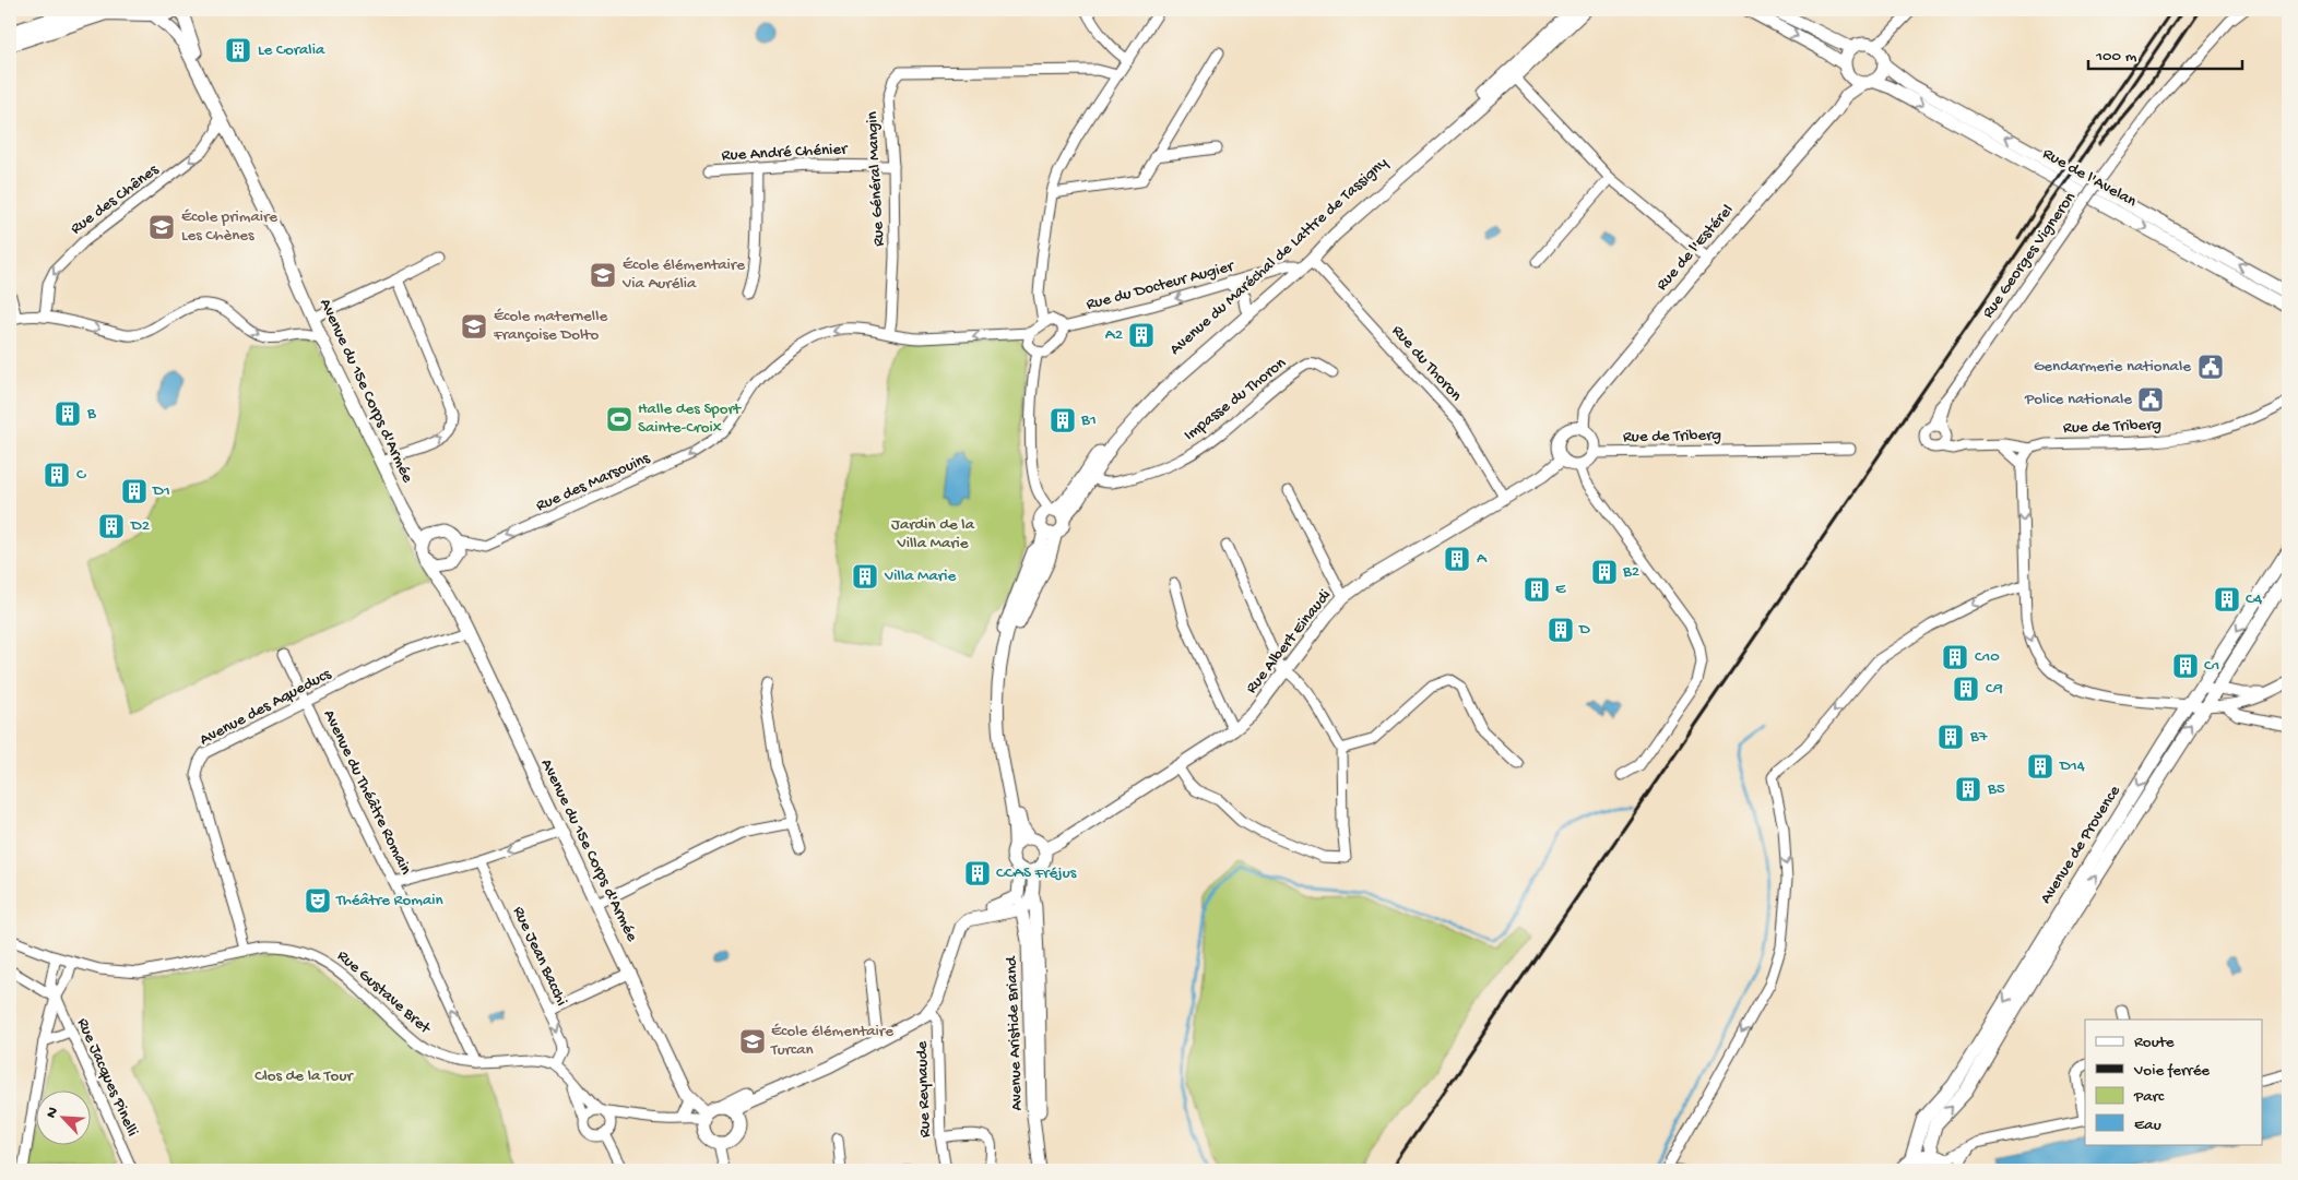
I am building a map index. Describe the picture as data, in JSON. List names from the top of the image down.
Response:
{
  "streets": {
    "main road": [
      "Rue de l'Avelan",
      "Rue de l'Estérel",
      "Avenue du Maréchal de Lattre de Tassigny",
      "Avenue du 15e Corps d'Armée",
      "Rue Albert Einaudi",
      "Avenue de Provence",
      "Avenue Aristide Briand"
    ],
    "street": [
      "Rue André Chénier",
      "Rue Général Mangin",
      "Rue des Chênes",
      "Rue Georges Vigneron",
      "Rue du Docteur Augier",
      "Rue du Thoron",
      "Impasse du Thoron",
      "Rue de Triberg",
      "Rue des Marsouins",
      "Avenue des Aqueducs",
      "Avenue du Théâtre Romain",
      "Rue Jean Bacchi",
      "Rue Gustave Bret",
      "Rue Jacques Pinelli",
      "Rue Reynaude"
    ]
  },
  "crossings": [
    ["Rue André Chénier", "Rue Général Mangin"],
    ["Rue de l'Avelan", "Rue de l'Estérel"],
    ["Rue Général Mangin", "Rue des Marsouins"],
    ["Rue des Chênes", "Avenue du 15e Corps d'Armée"],
    ["Rue de l'Estérel", "Rue de Triberg"],
    ["Rue de l'Estérel", "Rue Albert Einaudi"],
    ["Rue Georges Vigneron", "Rue de Triberg"],
    ["Avenue du Maréchal de Lattre de Tassigny", "Rue du Docteur Augier"],
    ["Avenue du Maréchal de Lattre de Tassigny", "Rue du Thoron"],
    ["Avenue du Maréchal de Lattre de Tassigny", "Impasse du Thoron"],
    ["Rue du Thoron", "Rue Albert Einaudi"],
    ["Avenue du 15e Corps d'Armée", "Rue des Marsouins"],
    ["Avenue du 15e Corps d'Armée", "Avenue des Aqueducs"],
    ["Rue de Triberg", "Rue Albert Einaudi"],
    ["Rue Albert Einaudi", "Avenue Aristide Briand"],
    ["Avenue des Aqueducs", "Avenue du Théâtre Romain"],
    ["Avenue des Aqueducs", "Rue Gustave Bret"],
    ["Avenue du Théâtre Romain", "Rue Gustave Bret"],
    ["Rue Jean Bacchi", "Rue Gustave Bret"],
    ["Rue Gustave Bret", "Rue Jacques Pinelli"]
  ],
  "one_way": [
    "Rue des Chênes",
    "Rue du Docteur Augier",
    "Rue des Marsouins",
    "Avenue du Théâtre Romain"
  ],
  "parks": ["Jardin de la Villa Marie", "Clos de la Tour"],
  "places": {
    "building": [
      "Le Coralia",
      "A2",
      "B",
      "B1",
      "C",
      "D1",
      "D2",
      "A",
      "B2",
      "Villa Marie",
      "E",
      "C4",
      "D",
      "C10",
      "C1",
      "C9",
      "B7",
      "D14",
      "B5",
      "CCAS Fréjus"
    ],
    "school or university": [
      "École primaire Les Chènes",
      "École élémentaire Via Aurélia",
      "École maternelle Françoise Dolto",
      "École élémentaire Turcan"
    ],
    "public building": ["Gendarmerie nationale", "Police nationale"],
    "sports": ["Halle des Sport Sainte-Croix"],
    "theatre": ["Théâtre Romain"]
  },
  "legend": [
    "Route",
    "Voie ferrée",
    "Parc",
    "Eau"
  ],
  "scale_bar": "100 m",
  "north": "top left"
}
